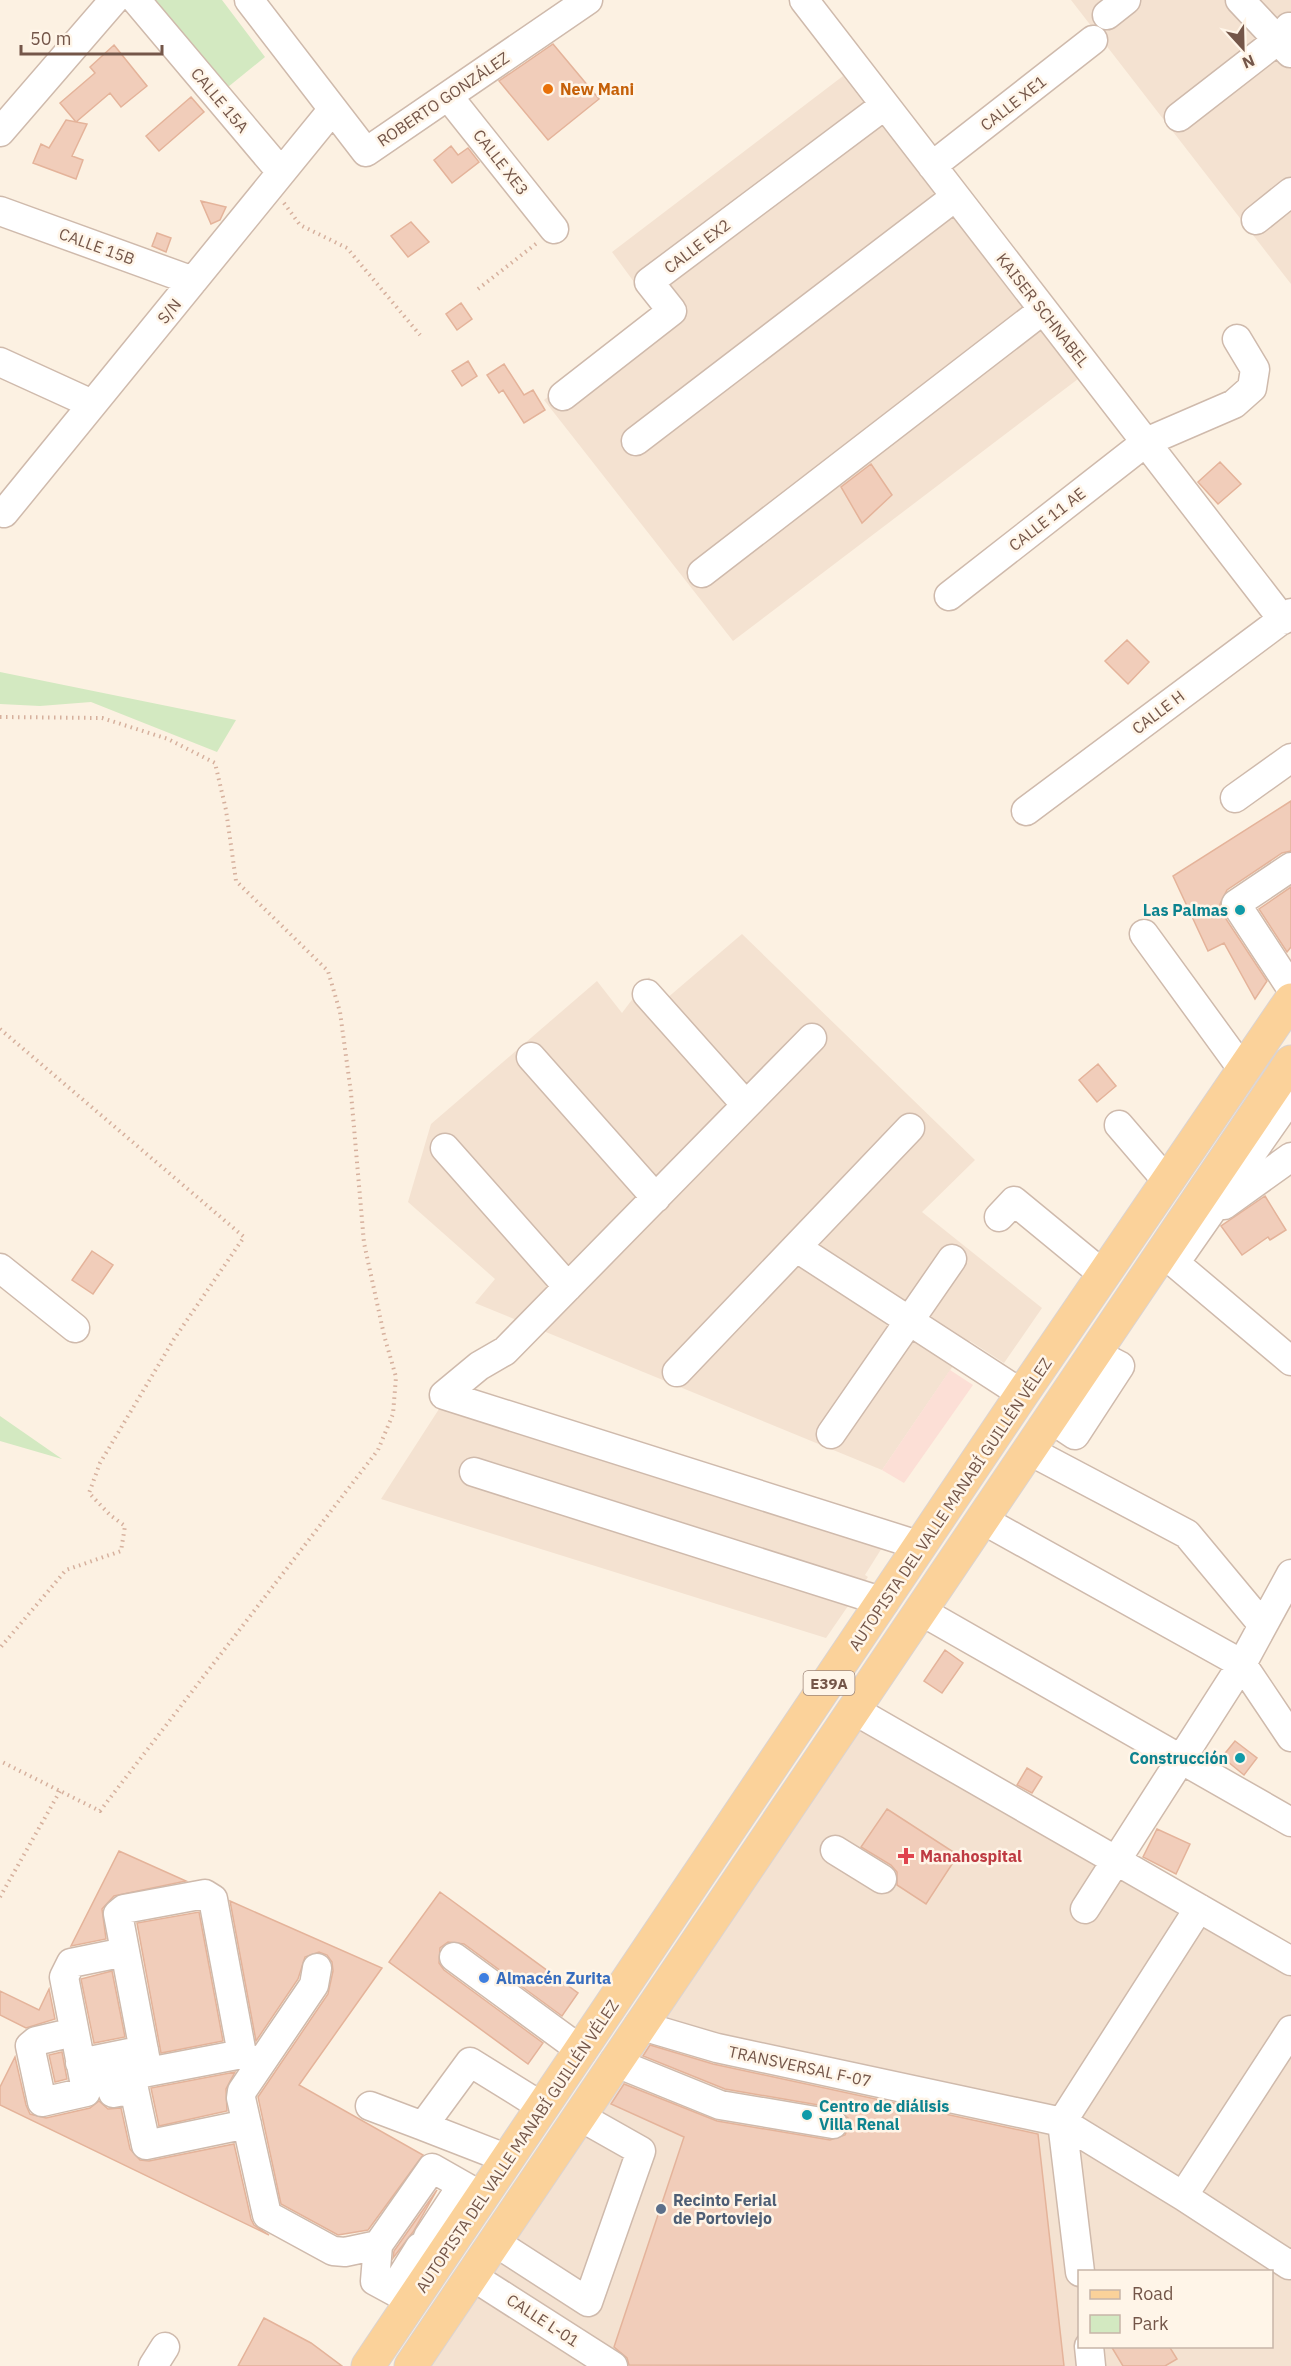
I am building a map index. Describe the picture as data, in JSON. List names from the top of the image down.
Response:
{
  "streets": {
    "main road": ["AUTOPISTA DEL VALLE MANABÍ GUILLÉN VÉLEZ", "E39A"],
    "street": [
      "ROBERTO GONZÁLEZ",
      "CALLE 15A",
      "CALLE XE1",
      "CALLE XE3",
      "CALLE 15B",
      "CALLE EX2",
      "KAISER SCHNABEL",
      "S/N",
      "CALLE 11 AE",
      "CALLE H",
      "TRANSVERSAL F-07",
      "CALLE L-01"
    ]
  },
  "crossings": [
    ["ROBERTO GONZÁLEZ", "CALLE XE3"],
    ["ROBERTO GONZÁLEZ", "S/N"],
    ["CALLE 15A", "S/N"],
    ["CALLE XE1", "KAISER SCHNABEL"],
    ["CALLE 15B", "S/N"],
    ["CALLE EX2", "KAISER SCHNABEL"],
    ["KAISER SCHNABEL", "CALLE 11 AE"],
    ["KAISER SCHNABEL", "CALLE H"],
    ["AUTOPISTA DEL VALLE MANABÍ GUILLÉN VÉLEZ", "TRANSVERSAL F-07"],
    ["AUTOPISTA DEL VALLE MANABÍ GUILLÉN VÉLEZ", "CALLE L-01"]
  ],
  "places": {
    "other": [
      "New Mani",
      "Las Palmas",
      "Construcción",
      "Almacén Zurita",
      "Centro de diálisis Villa Renal",
      "Recinto Ferial de Portoviejo"
    ],
    "health": ["Manahospital"]
  },
  "legend": ["Road", "Park"],
  "scale_bar": "50 m",
  "north": "bottom"
}
